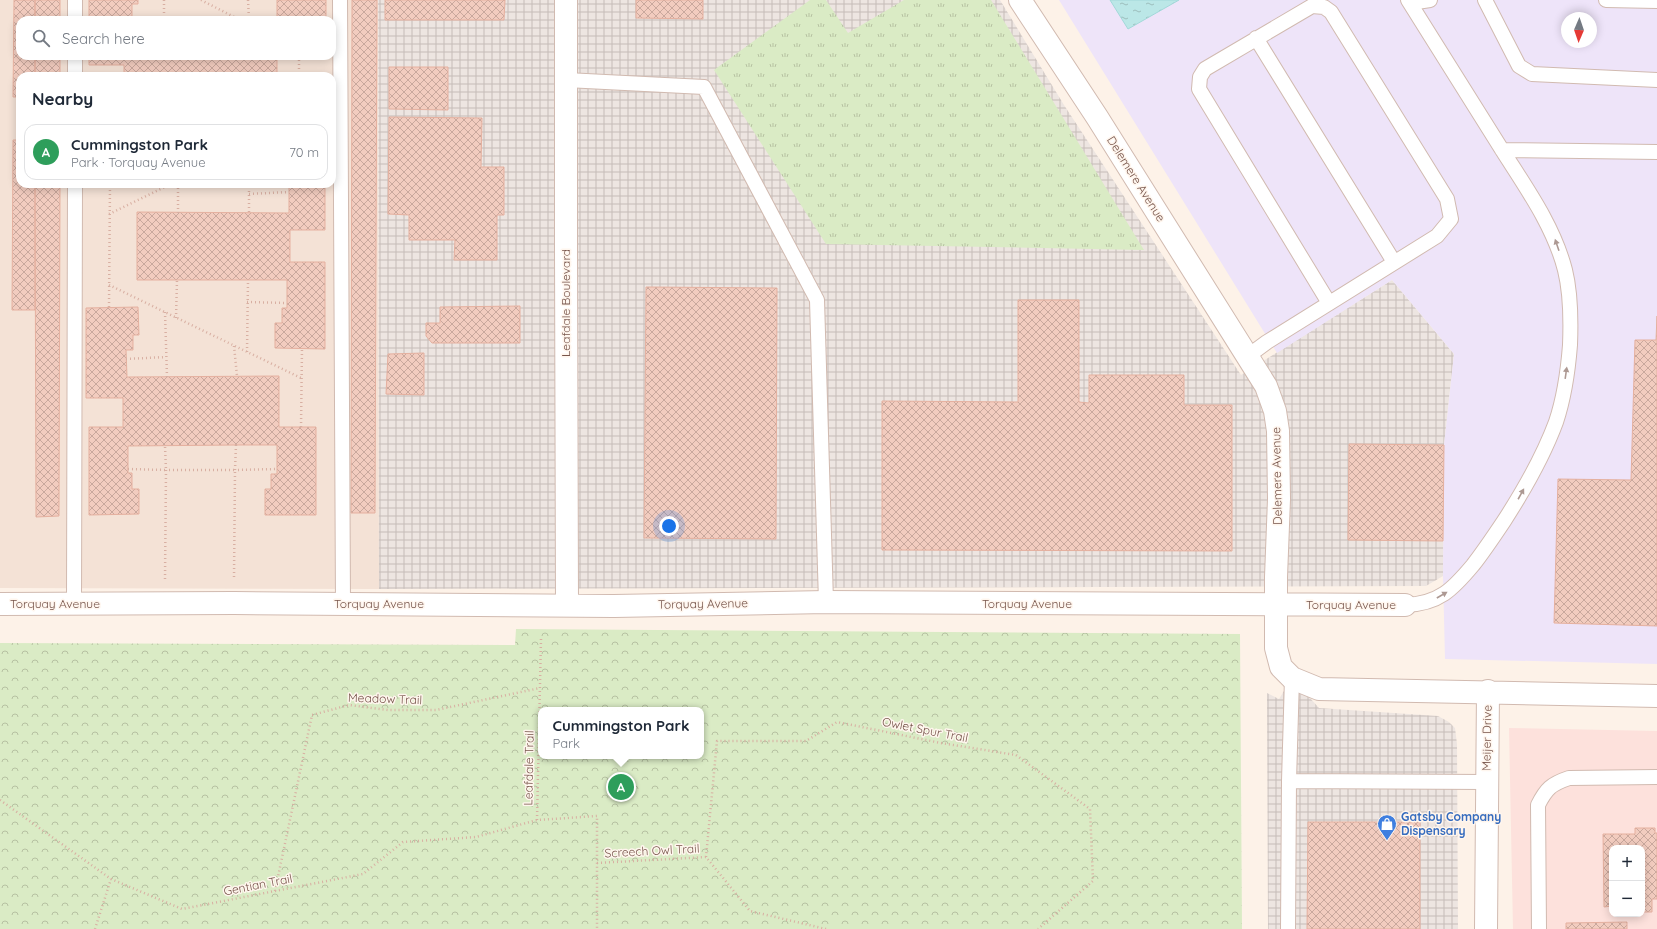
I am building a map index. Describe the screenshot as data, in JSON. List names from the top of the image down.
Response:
{
  "streets": {
    "street": [
      "Delemere Avenue",
      "Leafdale Boulevard",
      "Torquay Avenue",
      "Meijer Drive"
    ],
    "path": [
      "Meadow Trail",
      "Owlet Spur Trail",
      "Leafdale Trail",
      "Screech Owl Trail",
      "Gentian Trail"
    ]
  },
  "crossings": [
    ["Delemere Avenue", "Torquay Avenue"],
    ["Delemere Avenue", "Meijer Drive"],
    ["Leafdale Boulevard", "Torquay Avenue"],
    ["Meadow Trail", "Leafdale Trail"],
    ["Meadow Trail", "Gentian Trail"],
    ["Owlet Spur Trail", "Screech Owl Trail"],
    ["Leafdale Trail", "Screech Owl Trail"],
    ["Leafdale Trail", "Gentian Trail"]
  ],
  "places": {
    "shop": ["Gatsby Company Dispensary"]
  },
  "north": "bottom",
  "page": {
    "search": "Search here",
    "heading": "Nearby",
    "list": [
      {
        "mark": "A",
        "name": "Cummingston Park",
        "note": "Park · Torquay Avenue",
        "value": "70 m"
      }
    ],
    "popup": ["Cummingston Park", "Park"],
    "pins": "A",
    "map_buttons": ["+", "−"]
  }
}
